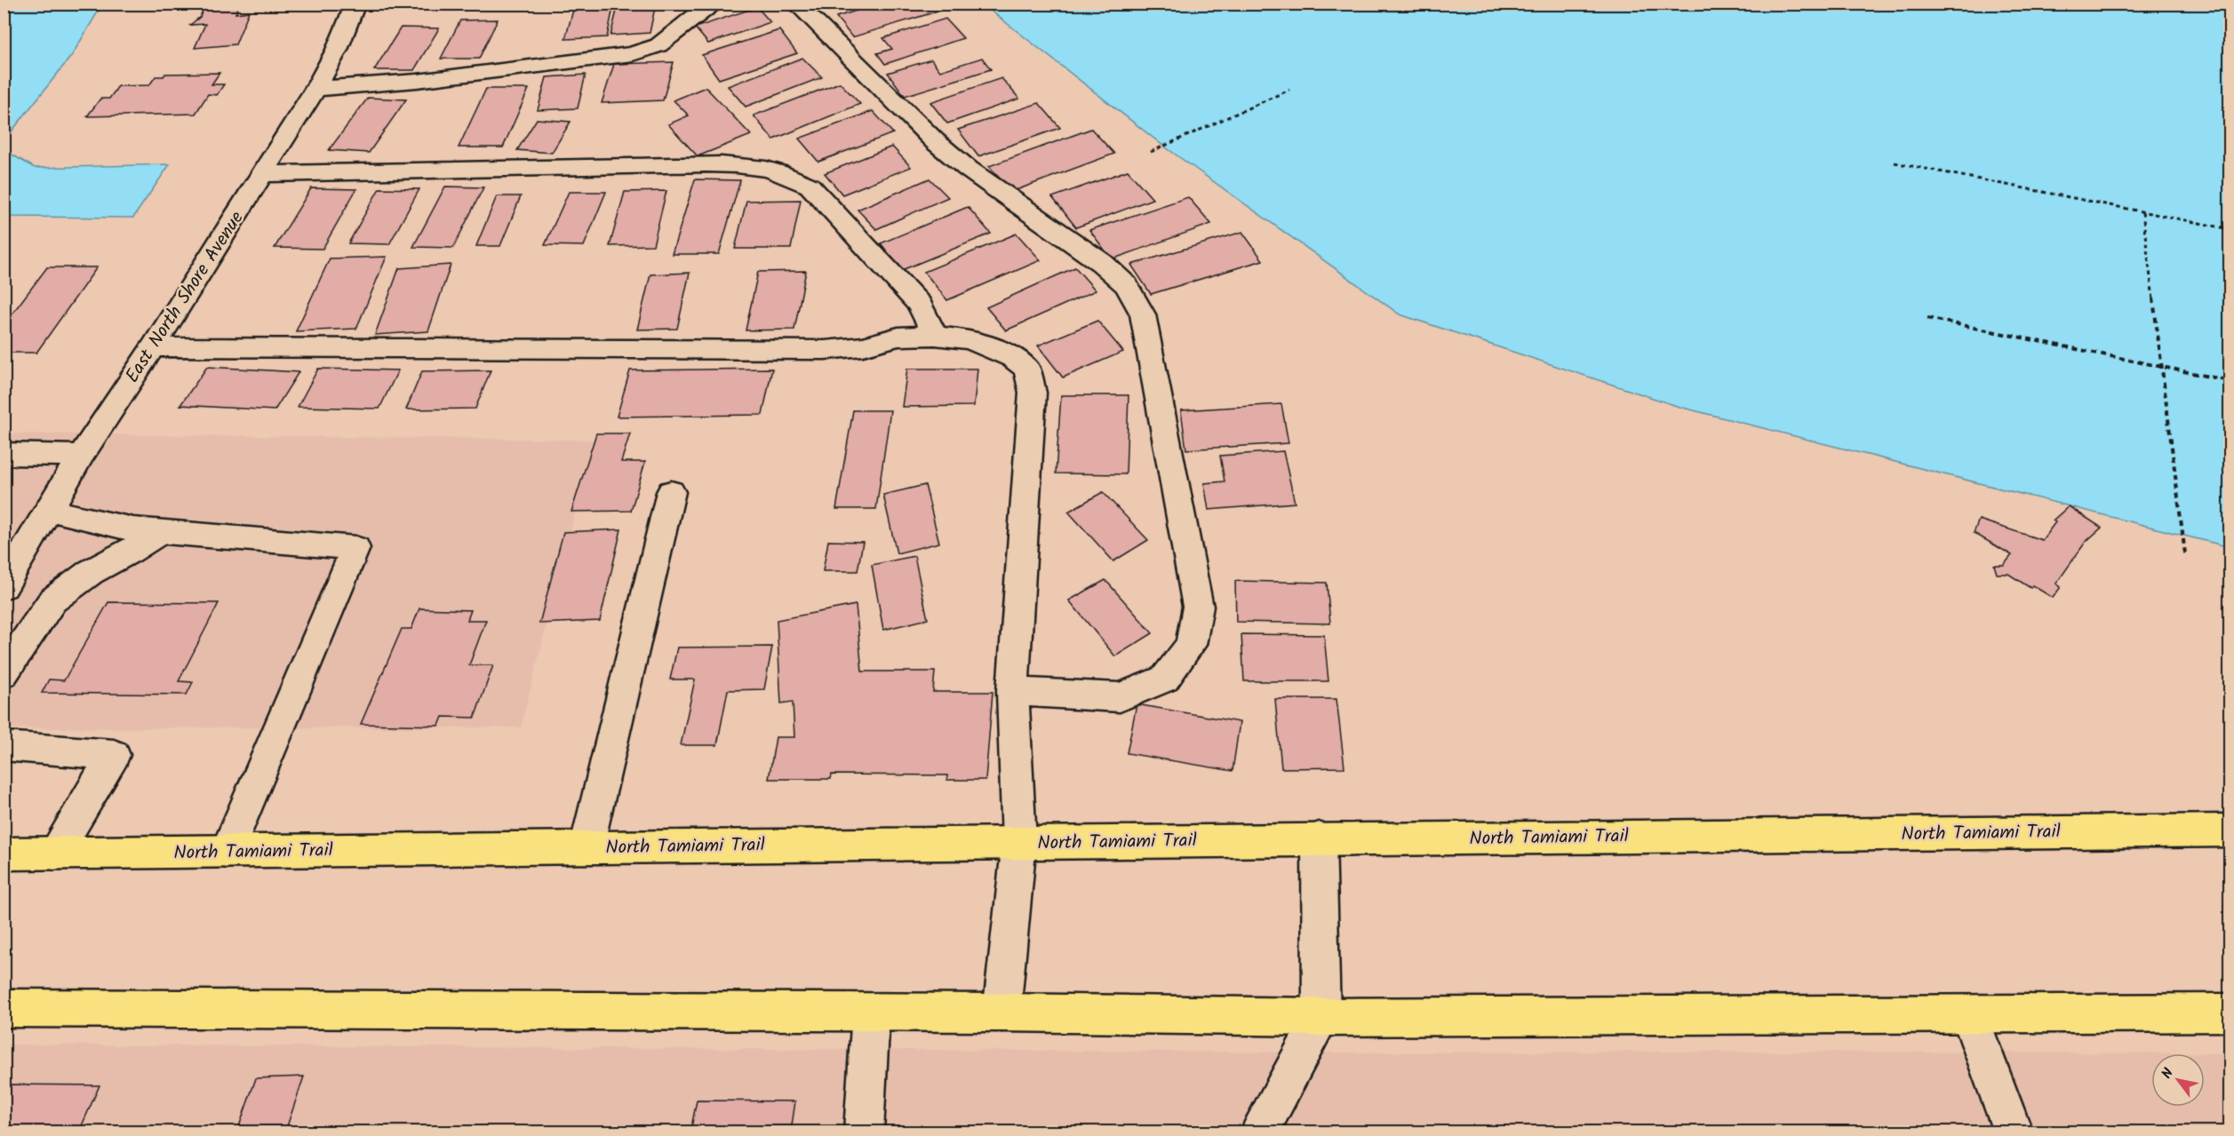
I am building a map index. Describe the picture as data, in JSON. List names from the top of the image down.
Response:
{
  "streets": {
    "main road": ["North Tamiami Trail"],
    "street": ["East North Shore Avenue"]
  },
  "north": "top left"
}
